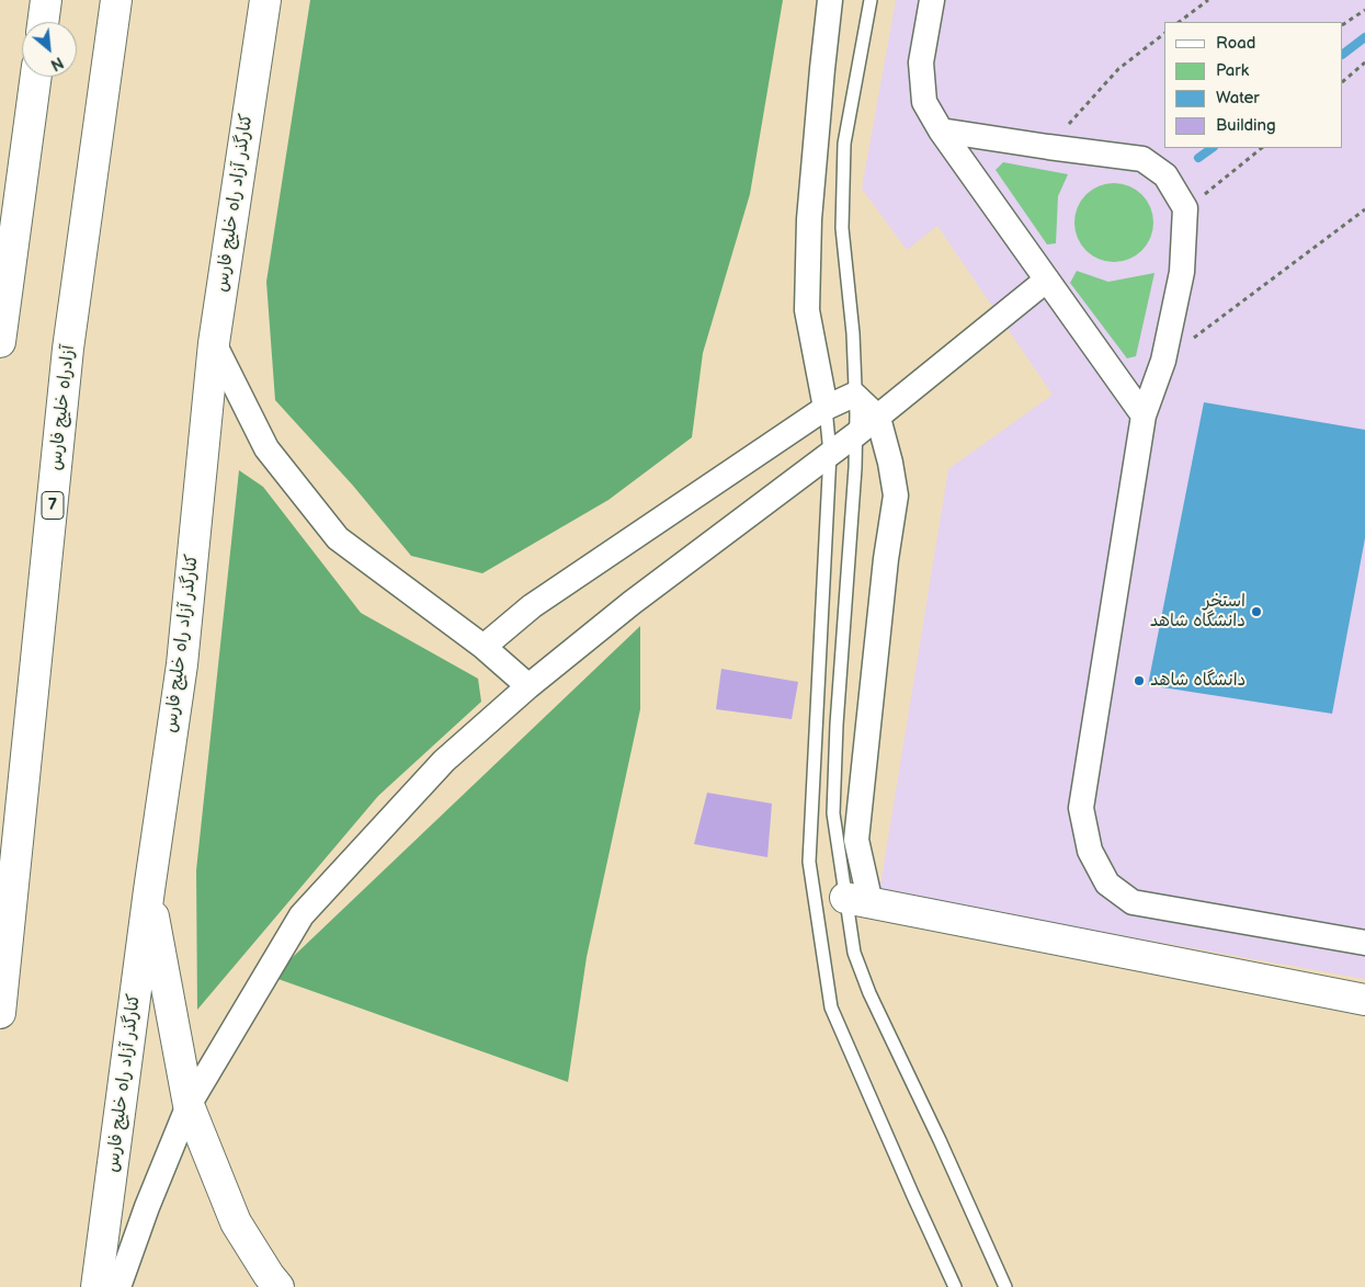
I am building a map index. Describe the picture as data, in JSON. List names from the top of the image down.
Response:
{
  "streets": {
    "main road": ["کنارگذر آزاد راه خلیج فارس", "آزادراه خلیج فارس", "7"]
  },
  "places": ["استخر دانشگاه شاهد", "دانشگاه شاهد"],
  "legend": [
    "Road",
    "Park",
    "Water",
    "Building"
  ],
  "north": "bottom right"
}
